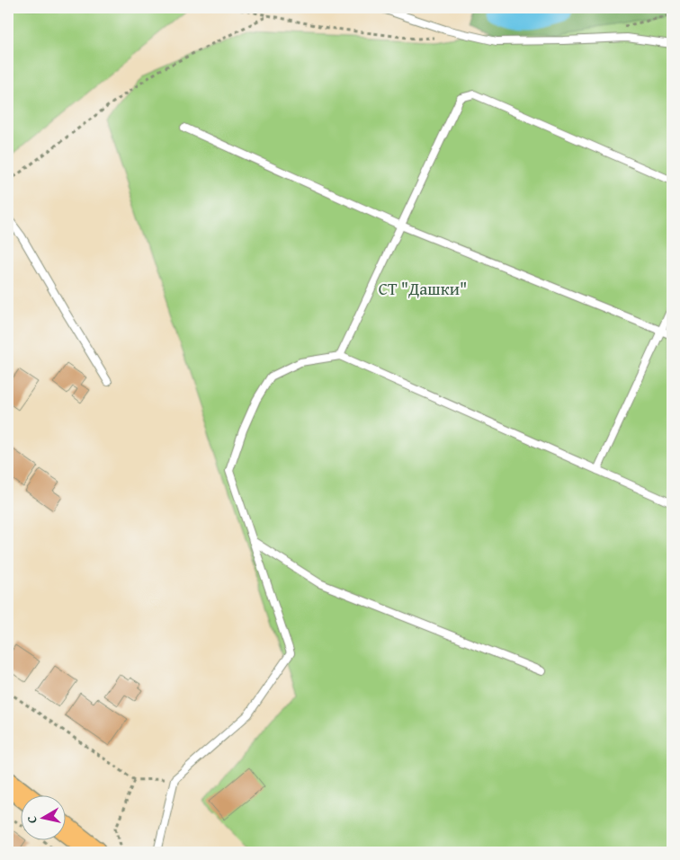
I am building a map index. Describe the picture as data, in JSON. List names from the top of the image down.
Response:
{
  "parks": ["СТ \"Дашки\""],
  "north": "left"
}
